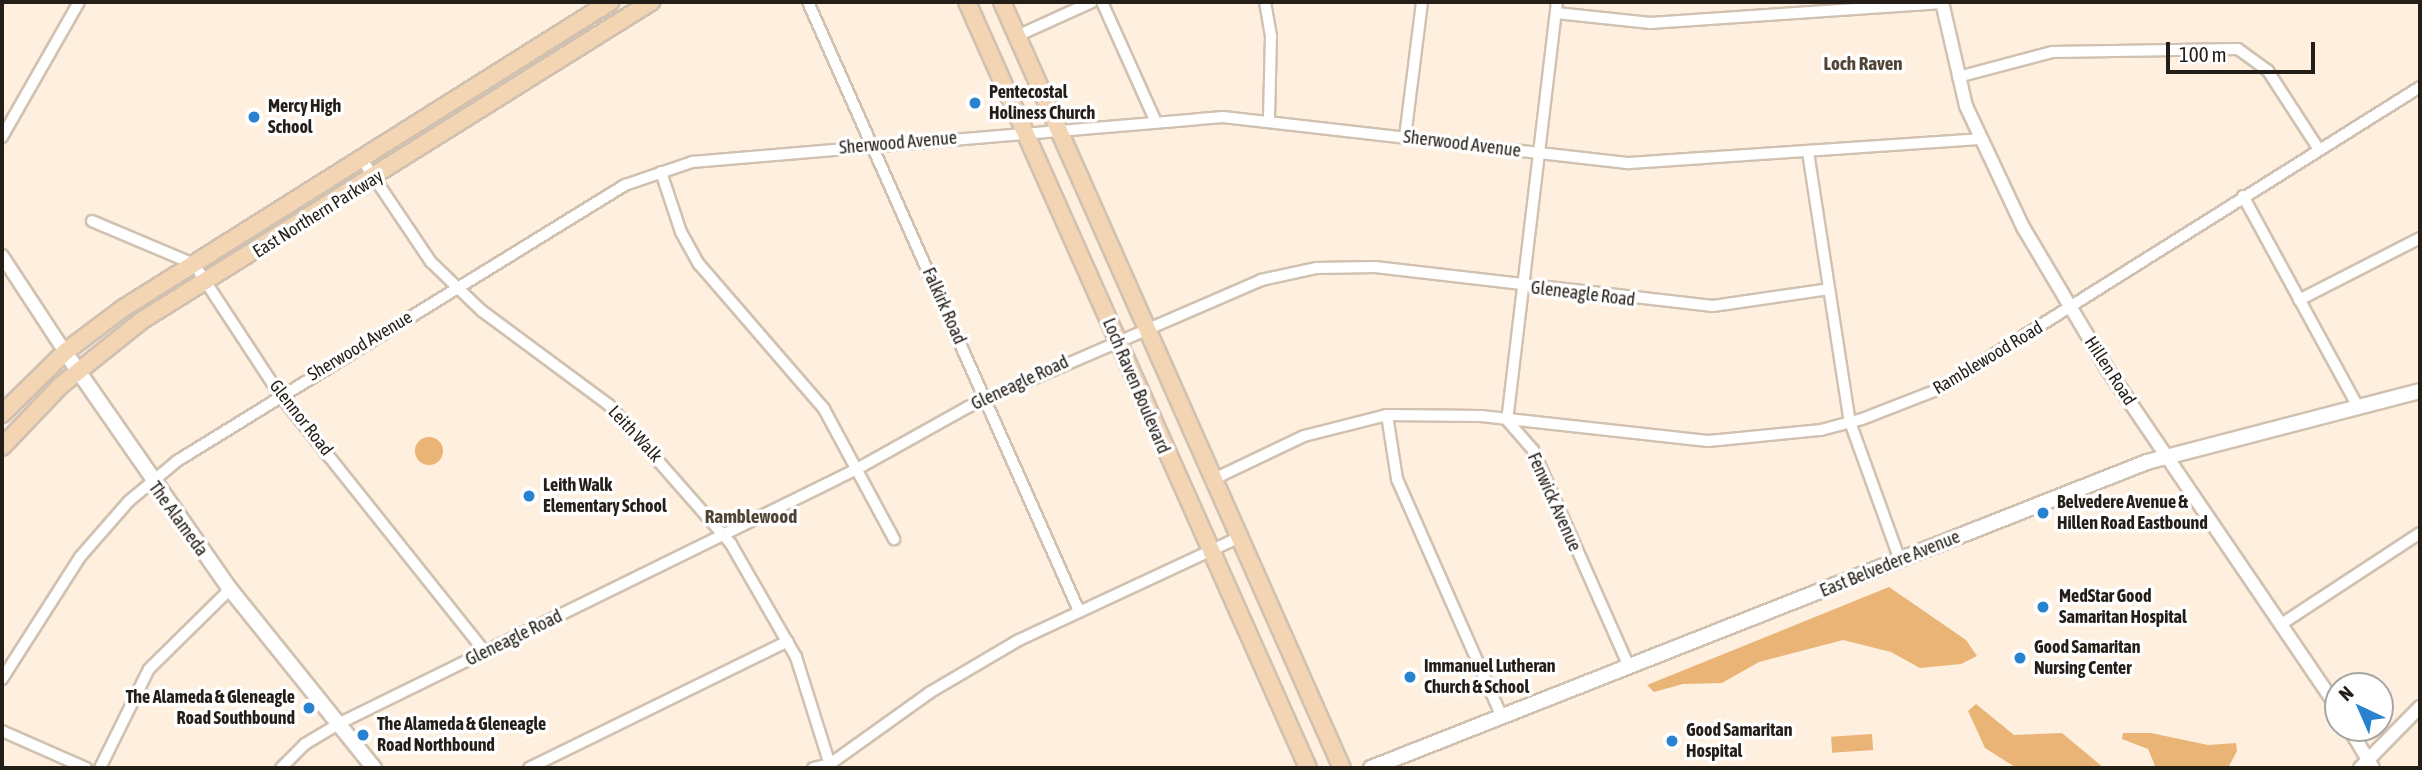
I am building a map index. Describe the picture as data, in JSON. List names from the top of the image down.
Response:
{
  "streets": {
    "main road": [
      "East Northern Parkway",
      "Loch Raven Boulevard",
      "The Alameda",
      "East Belvedere Avenue"
    ],
    "street": [
      "Sherwood Avenue",
      "Gleneagle Road",
      "Falkirk Road",
      "Ramblewood Road",
      "Hillen Road",
      "Glennor Road",
      "Leith Walk",
      "Fenwick Avenue"
    ]
  },
  "crossings": [
    ["Sherwood Avenue", "Falkirk Road"],
    ["Sherwood Avenue", "Hillen Road"],
    ["Sherwood Avenue", "Loch Raven Boulevard"],
    ["Sherwood Avenue", "Glennor Road"],
    ["Sherwood Avenue", "Leith Walk"],
    ["Sherwood Avenue", "The Alameda"],
    ["East Northern Parkway", "Glennor Road"],
    ["East Northern Parkway", "Leith Walk"],
    ["East Northern Parkway", "The Alameda"],
    ["Gleneagle Road", "Falkirk Road"],
    ["Gleneagle Road", "Loch Raven Boulevard"],
    ["Gleneagle Road", "Glennor Road"],
    ["Gleneagle Road", "Leith Walk"],
    ["Gleneagle Road", "The Alameda"],
    ["Ramblewood Road", "Hillen Road"],
    ["Ramblewood Road", "Loch Raven Boulevard"],
    ["Ramblewood Road", "Fenwick Avenue"],
    ["Hillen Road", "East Belvedere Avenue"],
    ["Fenwick Avenue", "East Belvedere Avenue"]
  ],
  "districts": ["Loch Raven", "Ramblewood"],
  "places": [
    "Pentecostal Holiness Church",
    "Mercy High School",
    "Leith Walk Elementary School",
    "Belvedere Avenue & Hillen Road Eastbound",
    "MedStar Good Samaritan Hospital",
    "Good Samaritan Nursing Center",
    "Immanuel Lutheran Church & School",
    "The Alameda & Gleneagle Road Southbound",
    "The Alameda & Gleneagle Road Northbound",
    "Good Samaritan Hospital"
  ],
  "scale_bar": "100 m",
  "north": "top left"
}
